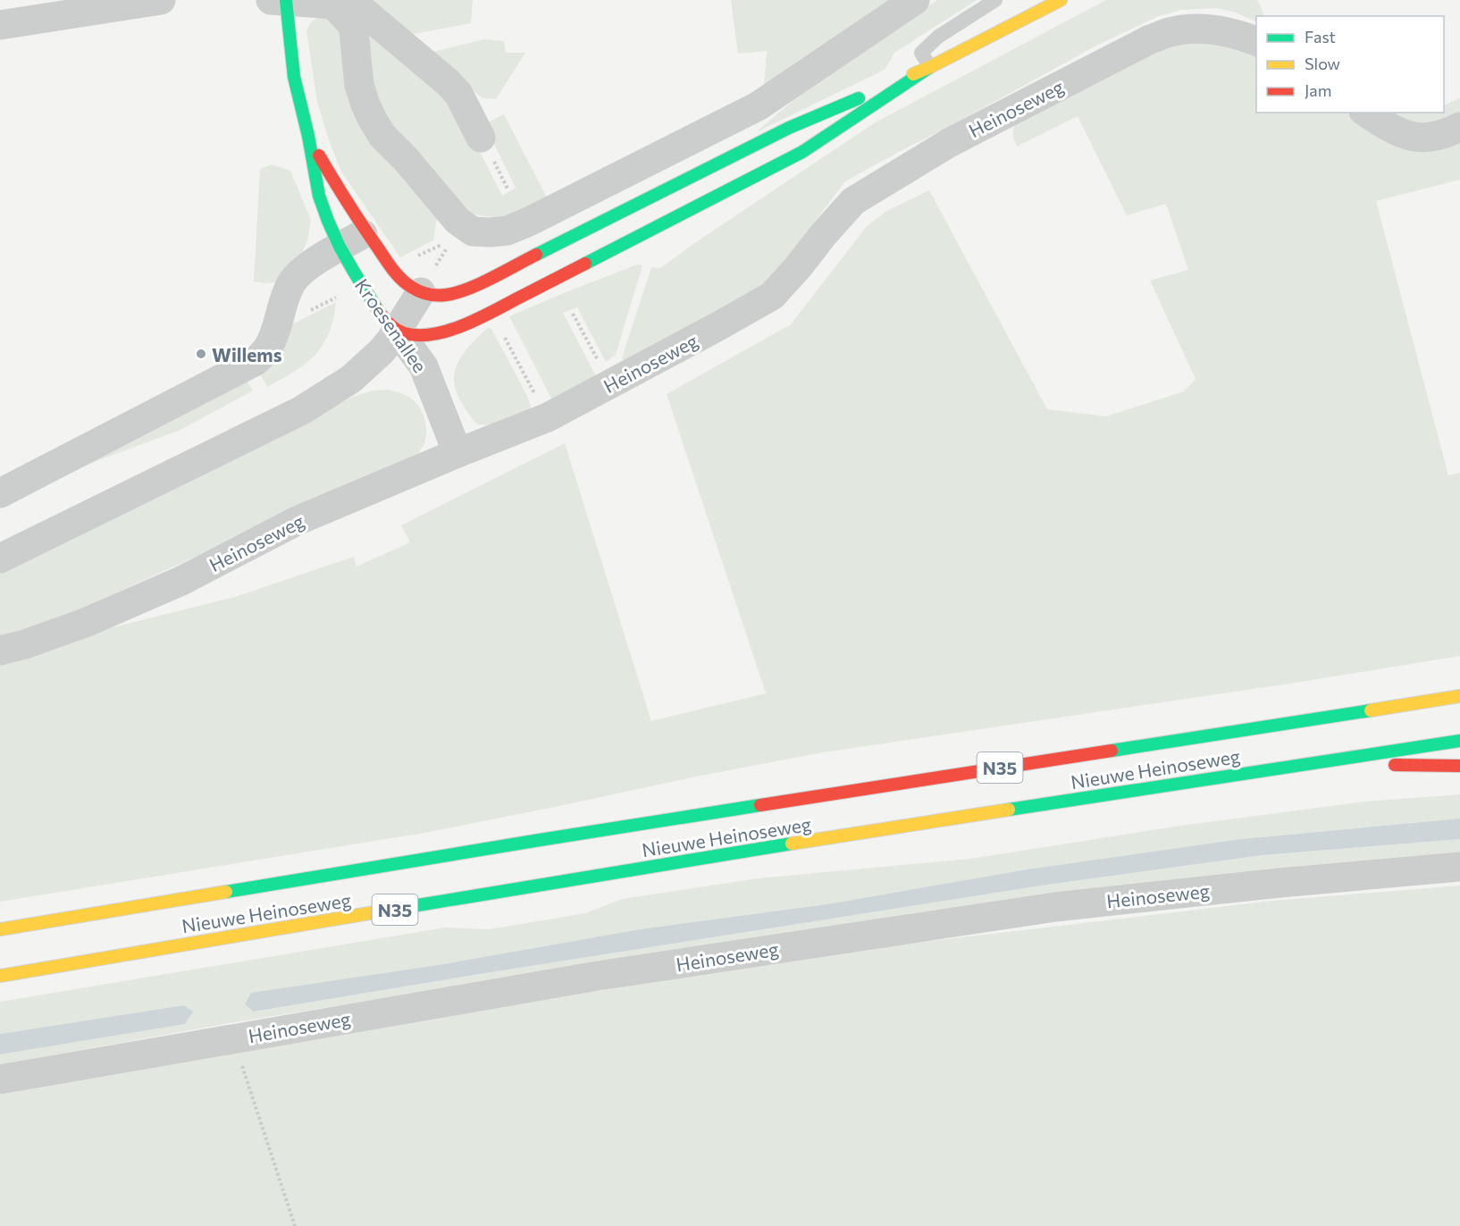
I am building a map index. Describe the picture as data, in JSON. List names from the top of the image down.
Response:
{
  "streets": {
    "main road": ["Kroesenallee", "N35", "Nieuwe Heinoseweg"],
    "street": ["Heinoseweg"]
  },
  "crossings": [
    ["Heinoseweg", "Kroesenallee"],
    ["N35", "Nieuwe Heinoseweg"]
  ],
  "places": ["Willems"],
  "legend": ["Fast", "Slow", "Jam"]
}
